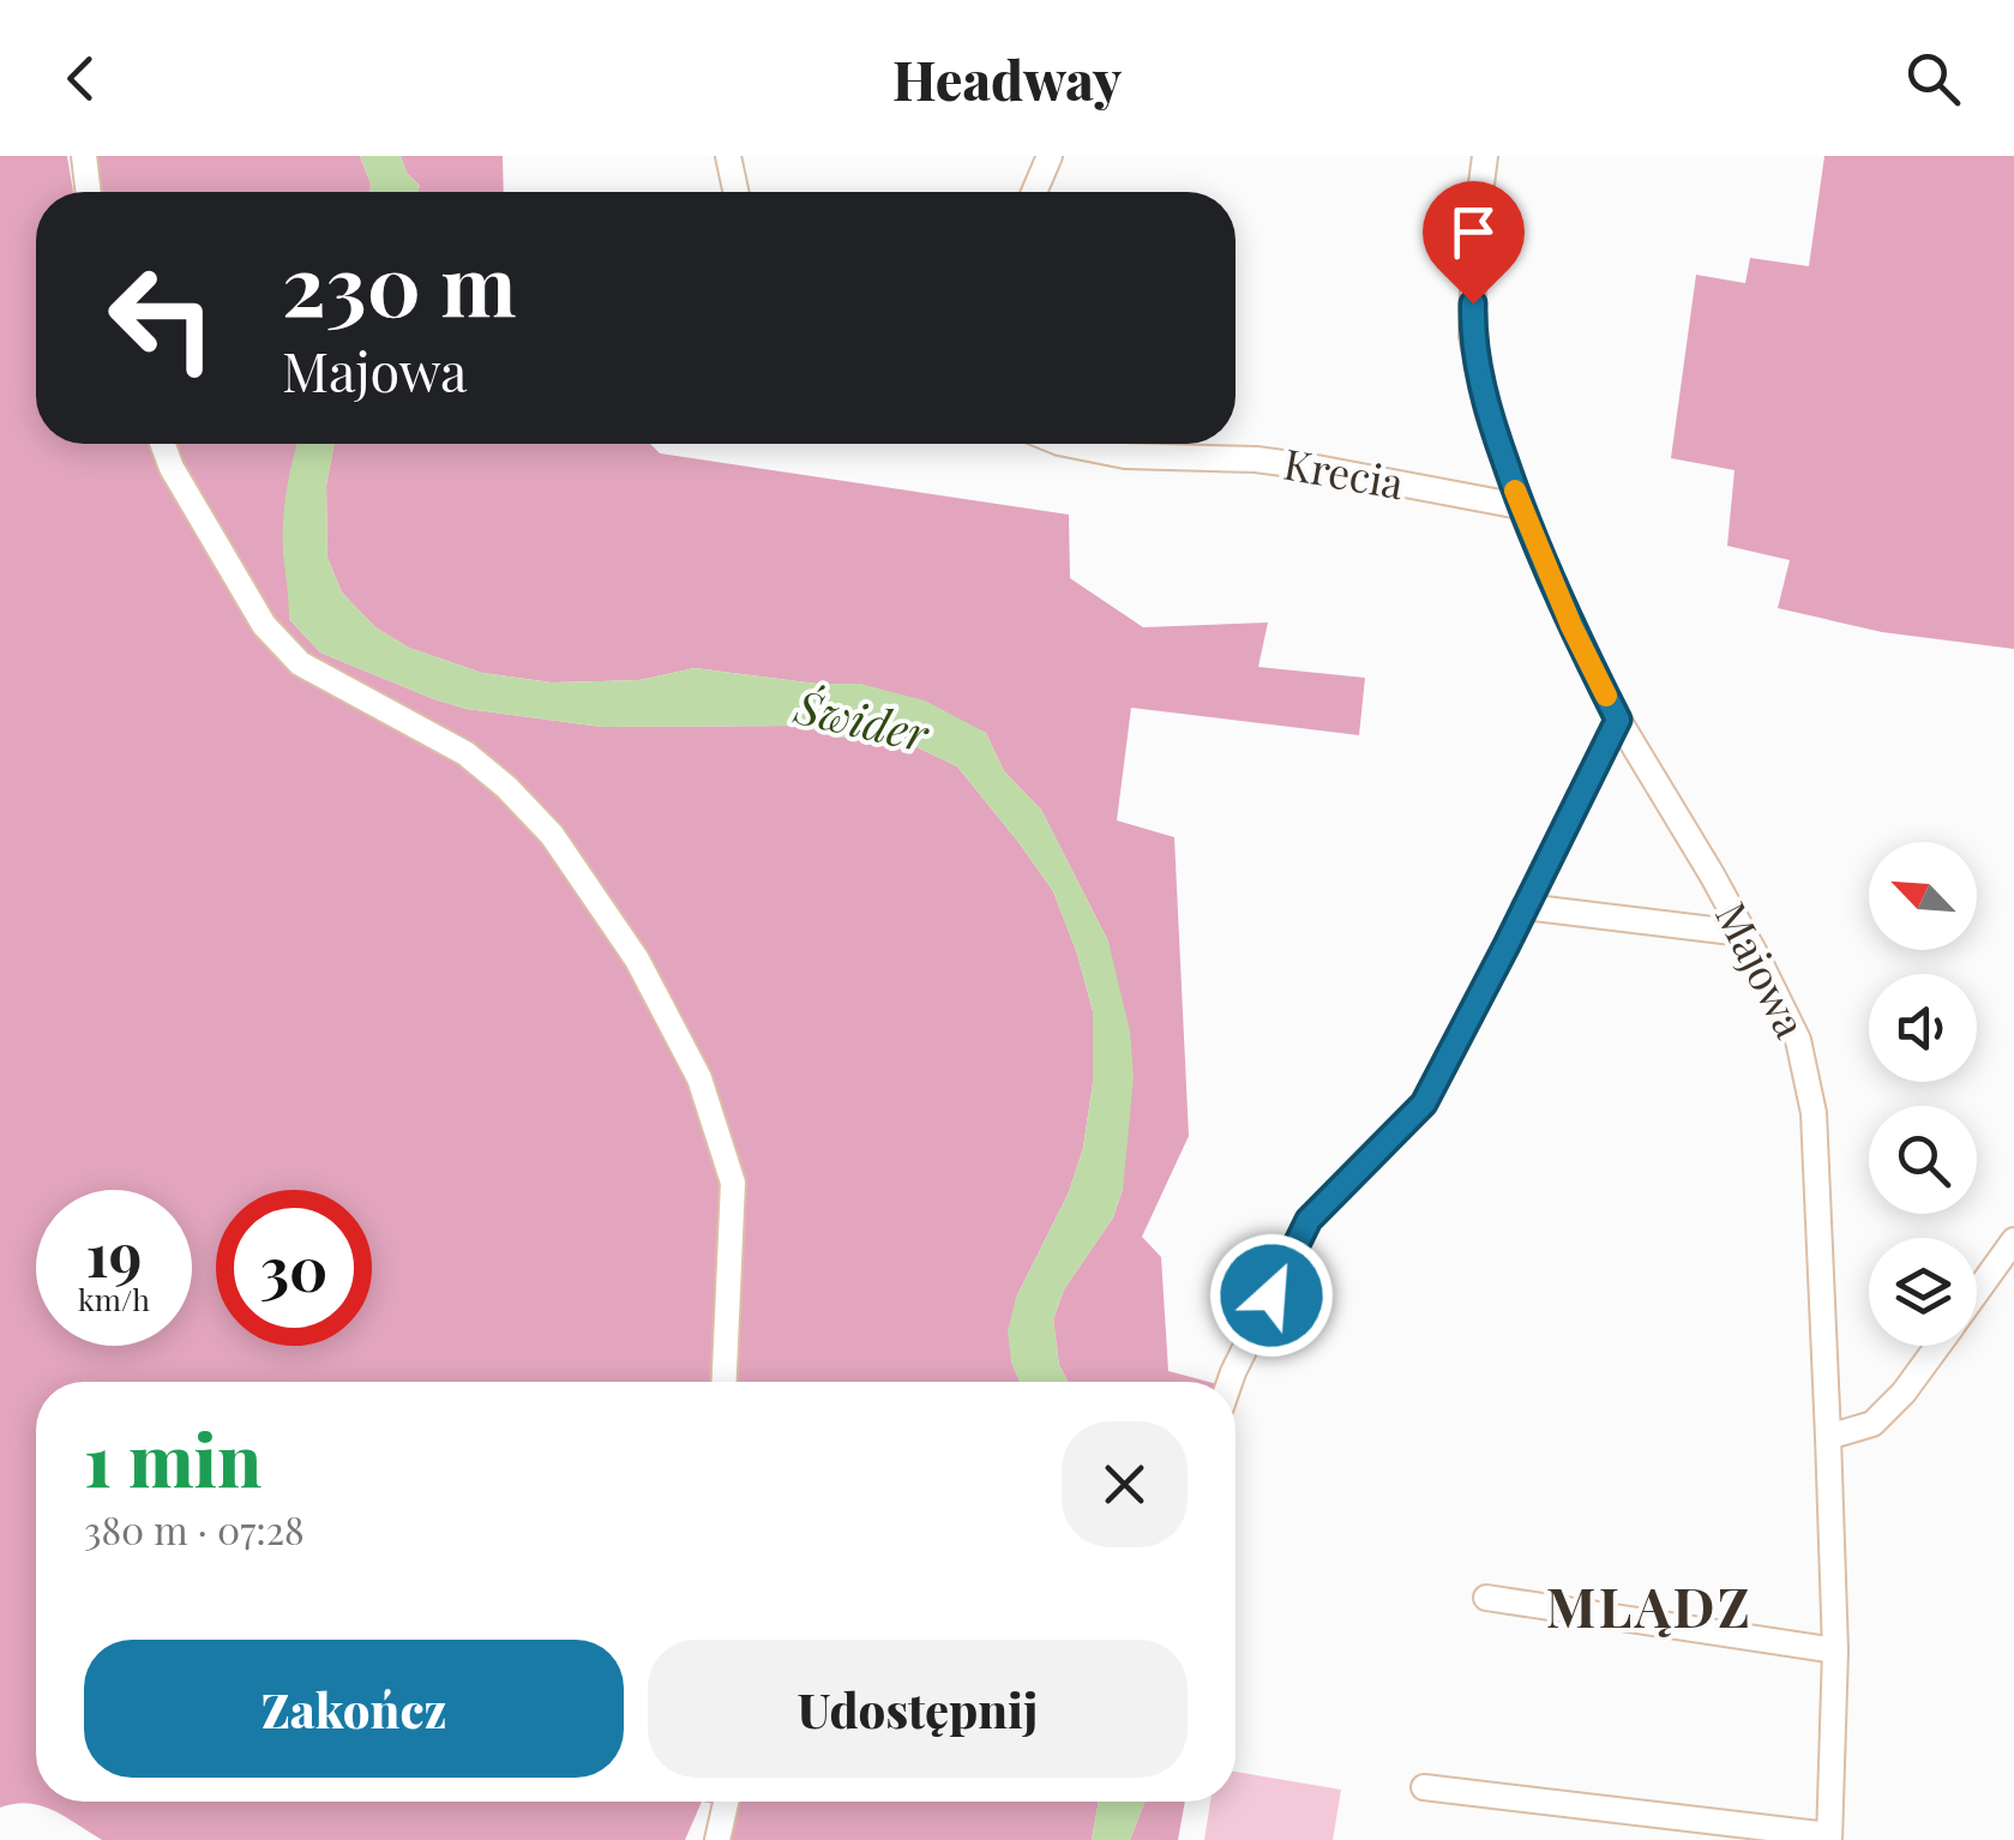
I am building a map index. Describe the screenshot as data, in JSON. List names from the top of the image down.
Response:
{
  "streets": {
    "street": ["Krecia", "Majowa"]
  },
  "crossings": [
    ["Krecia", "Majowa"]
  ],
  "districts": ["MLĄDZ"],
  "water": ["Świder"],
  "north": "top left",
  "page": {
    "header": "Headway",
    "turn": ["230 m", "Majowa"],
    "speed": "19 km/h",
    "limit": "30",
    "heading": ["1 min", "380 m · 07:28"],
    "buttons": ["Zakończ", "Udostępnij"]
  }
}
